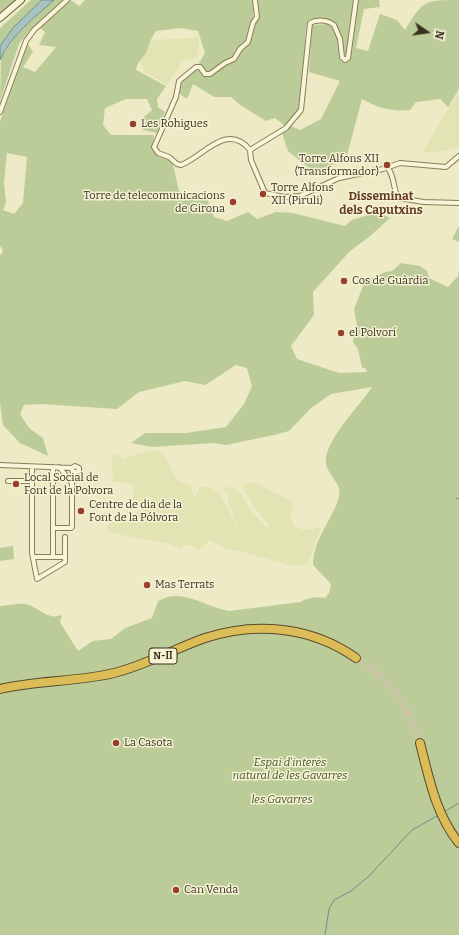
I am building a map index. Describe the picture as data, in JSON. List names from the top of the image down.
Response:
{
  "streets": {
    "highway": ["N-II"]
  },
  "districts": ["Disseminat dels Caputxins"],
  "parks": ["Espai d'interès natural de les Gavarres", "les Gavarres"],
  "places": [
    "Les Rohigues",
    "Torre Alfons XII (Transformador)",
    "Torre Alfons XII (Piruli)",
    "Torre de telecomunicacions de Girona",
    "Cos de Guàrdia",
    "el Polvorí",
    "Local Social de Font de la Polvora",
    "Centre de dia de la Font de la Pólvora",
    "Mas Terrats",
    "La Casota",
    "Can Venda"
  ],
  "north": "right"
}
